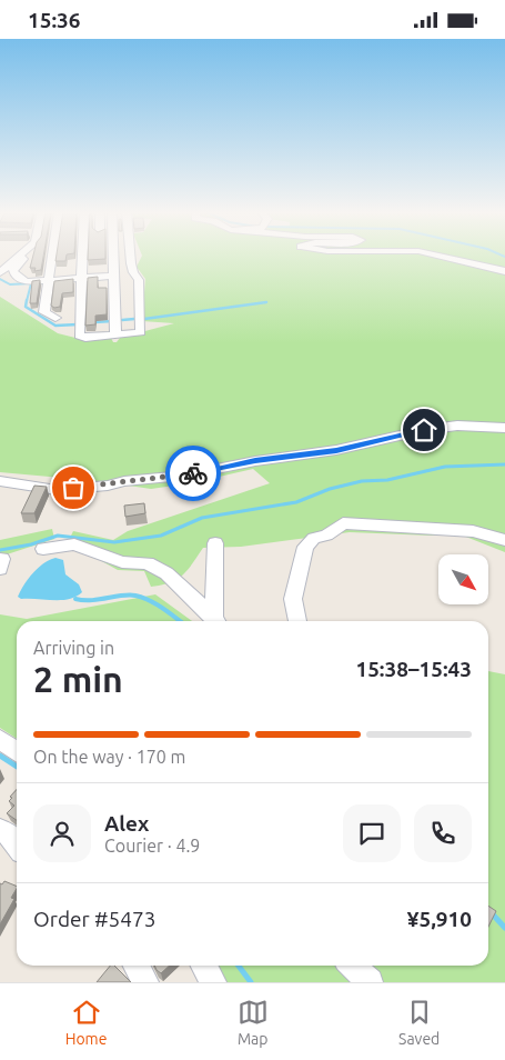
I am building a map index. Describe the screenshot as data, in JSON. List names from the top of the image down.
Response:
{
  "north": "bottom right",
  "page": {
    "status": "15:36",
    "heading": ["2 min", "Arriving in", "15:38–15:43"],
    "panel": [
      "Alex",
      "Courier · 4.9",
      "Order #5473",
      "¥5,910"
    ],
    "bar": "On the way · 170 m",
    "tabs": ["Home", "Map", "Saved"]
  }
}
